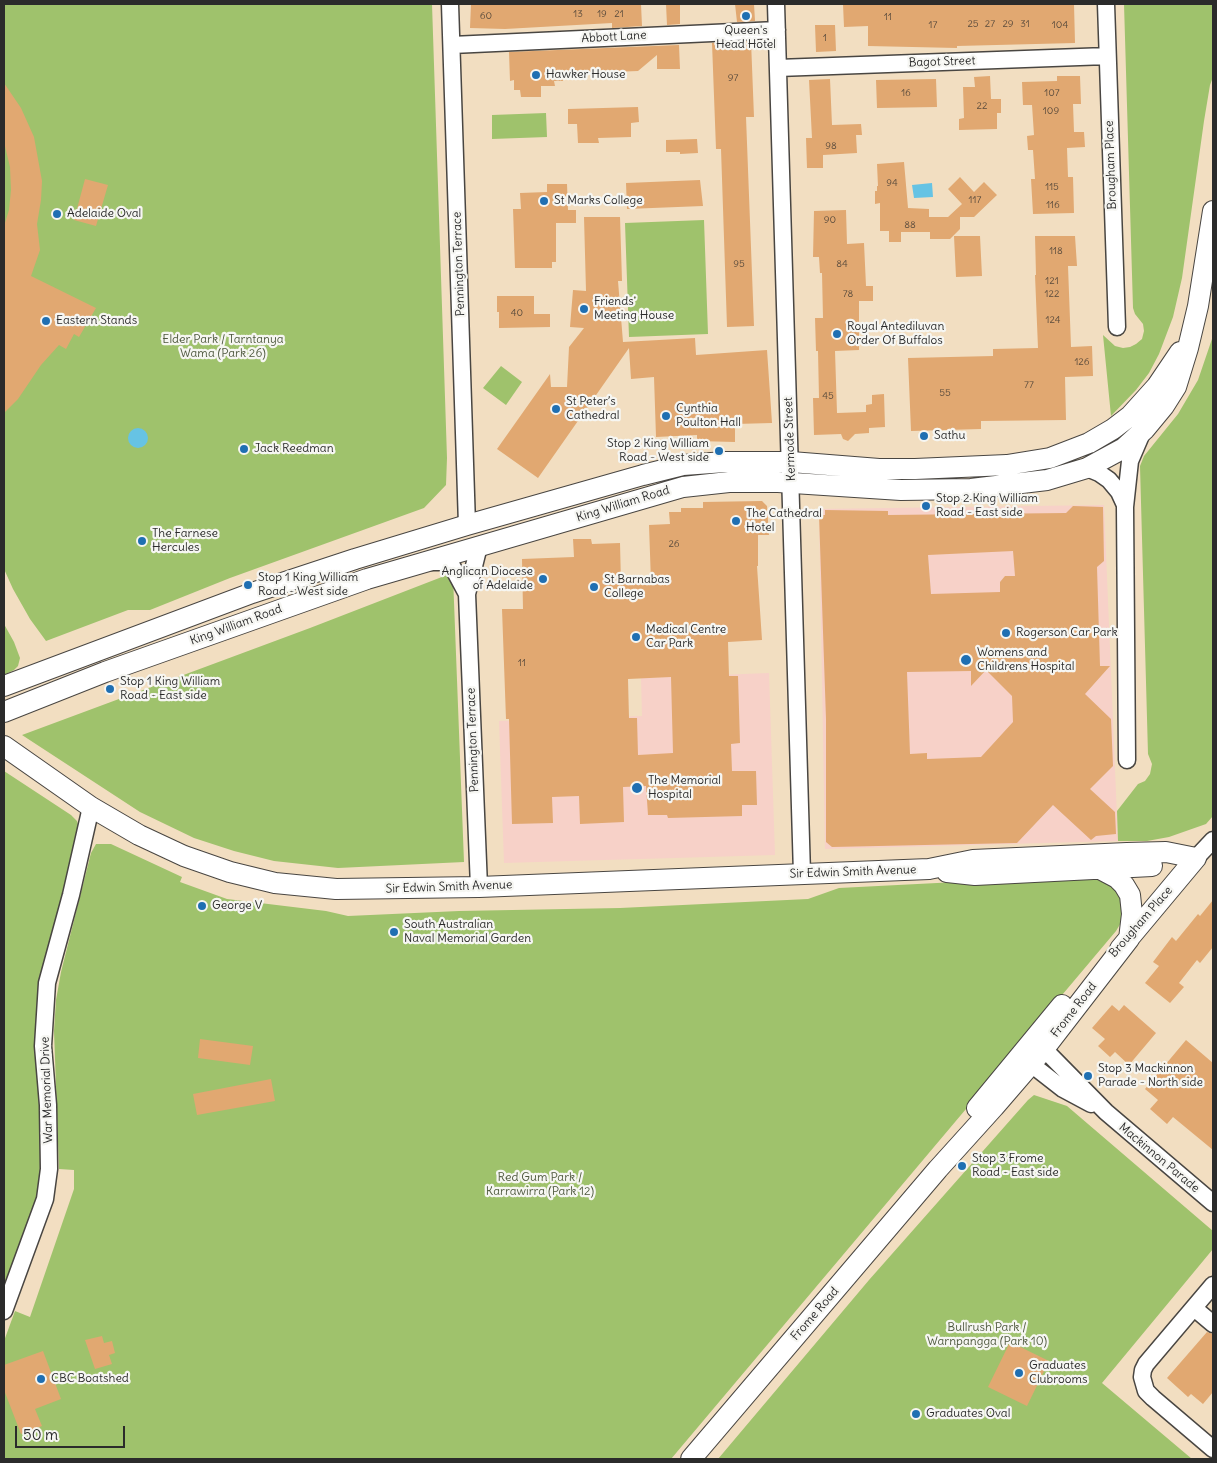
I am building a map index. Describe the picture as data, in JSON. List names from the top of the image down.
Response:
{
  "streets": {
    "main road": [
      "Brougham Place",
      "King William Road",
      "Sir Edwin Smith Avenue",
      "Frome Road"
    ],
    "street": [
      "Abbott Lane",
      "Bagot Street",
      "Pennington Terrace",
      "Kermode Street",
      "War Memorial Drive",
      "Mackinnon Parade"
    ]
  },
  "crossings": [
    ["Abbott Lane", "Pennington Terrace"],
    ["Abbott Lane", "Kermode Street"],
    ["Bagot Street", "Brougham Place"],
    ["Bagot Street", "Kermode Street"],
    ["Brougham Place", "Sir Edwin Smith Avenue"],
    ["Brougham Place", "Frome Road"],
    ["Brougham Place", "Mackinnon Parade"],
    ["Pennington Terrace", "King William Road"],
    ["Pennington Terrace", "Sir Edwin Smith Avenue"],
    ["Kermode Street", "King William Road"],
    ["Kermode Street", "Sir Edwin Smith Avenue"],
    ["Sir Edwin Smith Avenue", "War Memorial Drive"],
    ["Frome Road", "Mackinnon Parade"]
  ],
  "parks": ["Elder Park / Tarntanya Wama (Park 26)", "Red Gum Park / Karrawirra (Park 12)", "Bullrush Park / Warnpangga (Park 10)"],
  "places": [
    "Queen's Head Hotel",
    "Hawker House",
    "St Marks College",
    "Adelaide Oval",
    "Friends' Meeting House",
    "Eastern Stands",
    "Royal Antediluvan Order Of Buffalos",
    "St Peter’s Cathedral",
    "Cynthia Poulton Hall",
    "Sathu",
    "Jack Reedman",
    "Stop 2 King William Road - West side",
    "Stop 2 King William Road - East side",
    "The Cathedral Hotel",
    "The Farnese Hercules",
    "Anglican Diocese of Adelaide",
    "Stop 1 King William Road - West side",
    "St Barnabas College",
    "Rogerson Car Park",
    "Medical Centre Car Park",
    "Womens and Childrens Hospital",
    "Stop 1 King William Road - East side",
    "The Memorial Hospital",
    "George V",
    "South Australian Naval Memorial Garden",
    "Stop 3 Mackinnon Parade - North side",
    "Stop 3 Frome Road - East side",
    "Graduates Clubrooms",
    "CBC Boatshed",
    "Graduates Oval"
  ],
  "house_numbers": [
    "13",
    "19",
    "21",
    "60",
    "11",
    "25",
    "27",
    "29",
    "31",
    "17",
    "104",
    "1",
    "97",
    "16",
    "107",
    "22",
    "109",
    "98",
    "94",
    "115",
    "117",
    "116",
    "90",
    "88",
    "118",
    "95",
    "84",
    "121",
    "78",
    "122",
    "40",
    "124",
    "126",
    "77",
    "55",
    "45",
    "26",
    "11"
  ],
  "scale_bar": "50 m"
}
